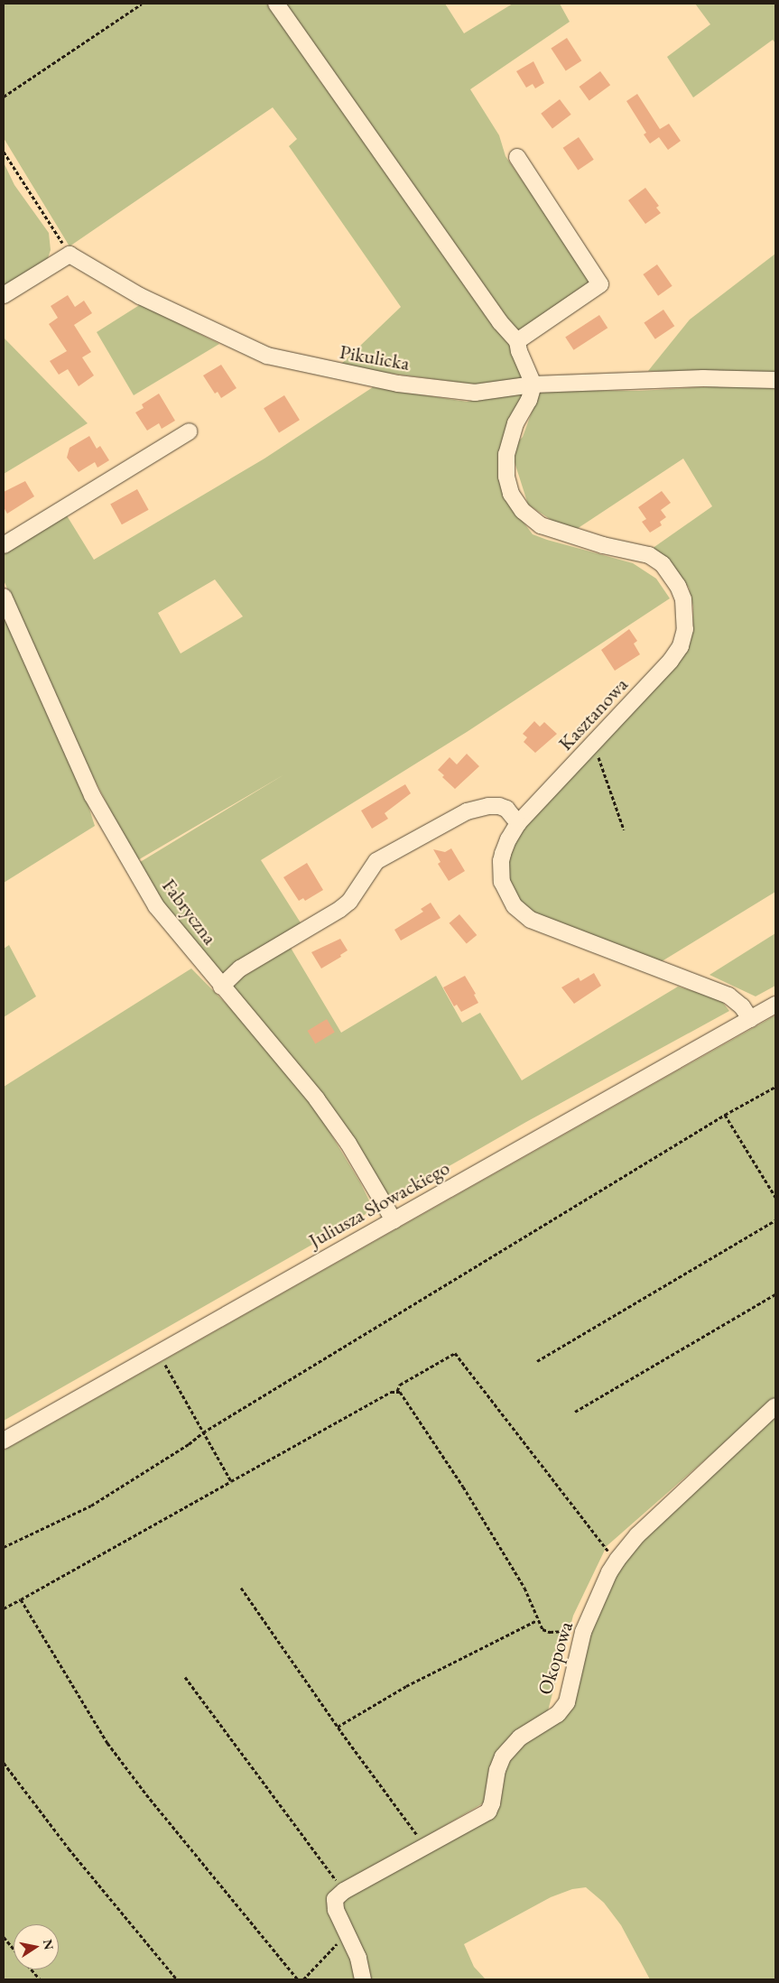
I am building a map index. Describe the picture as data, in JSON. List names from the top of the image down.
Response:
{
  "streets": {
    "street": [
      "Pikulicka",
      "Kasztanowa",
      "Fabryczna",
      "Juliusza Słowackiego",
      "Okopowa"
    ]
  },
  "crossings": [
    ["Pikulicka", "Kasztanowa"],
    ["Kasztanowa", "Juliusza Słowackiego"],
    ["Fabryczna", "Juliusza Słowackiego"]
  ],
  "north": "right"
}
